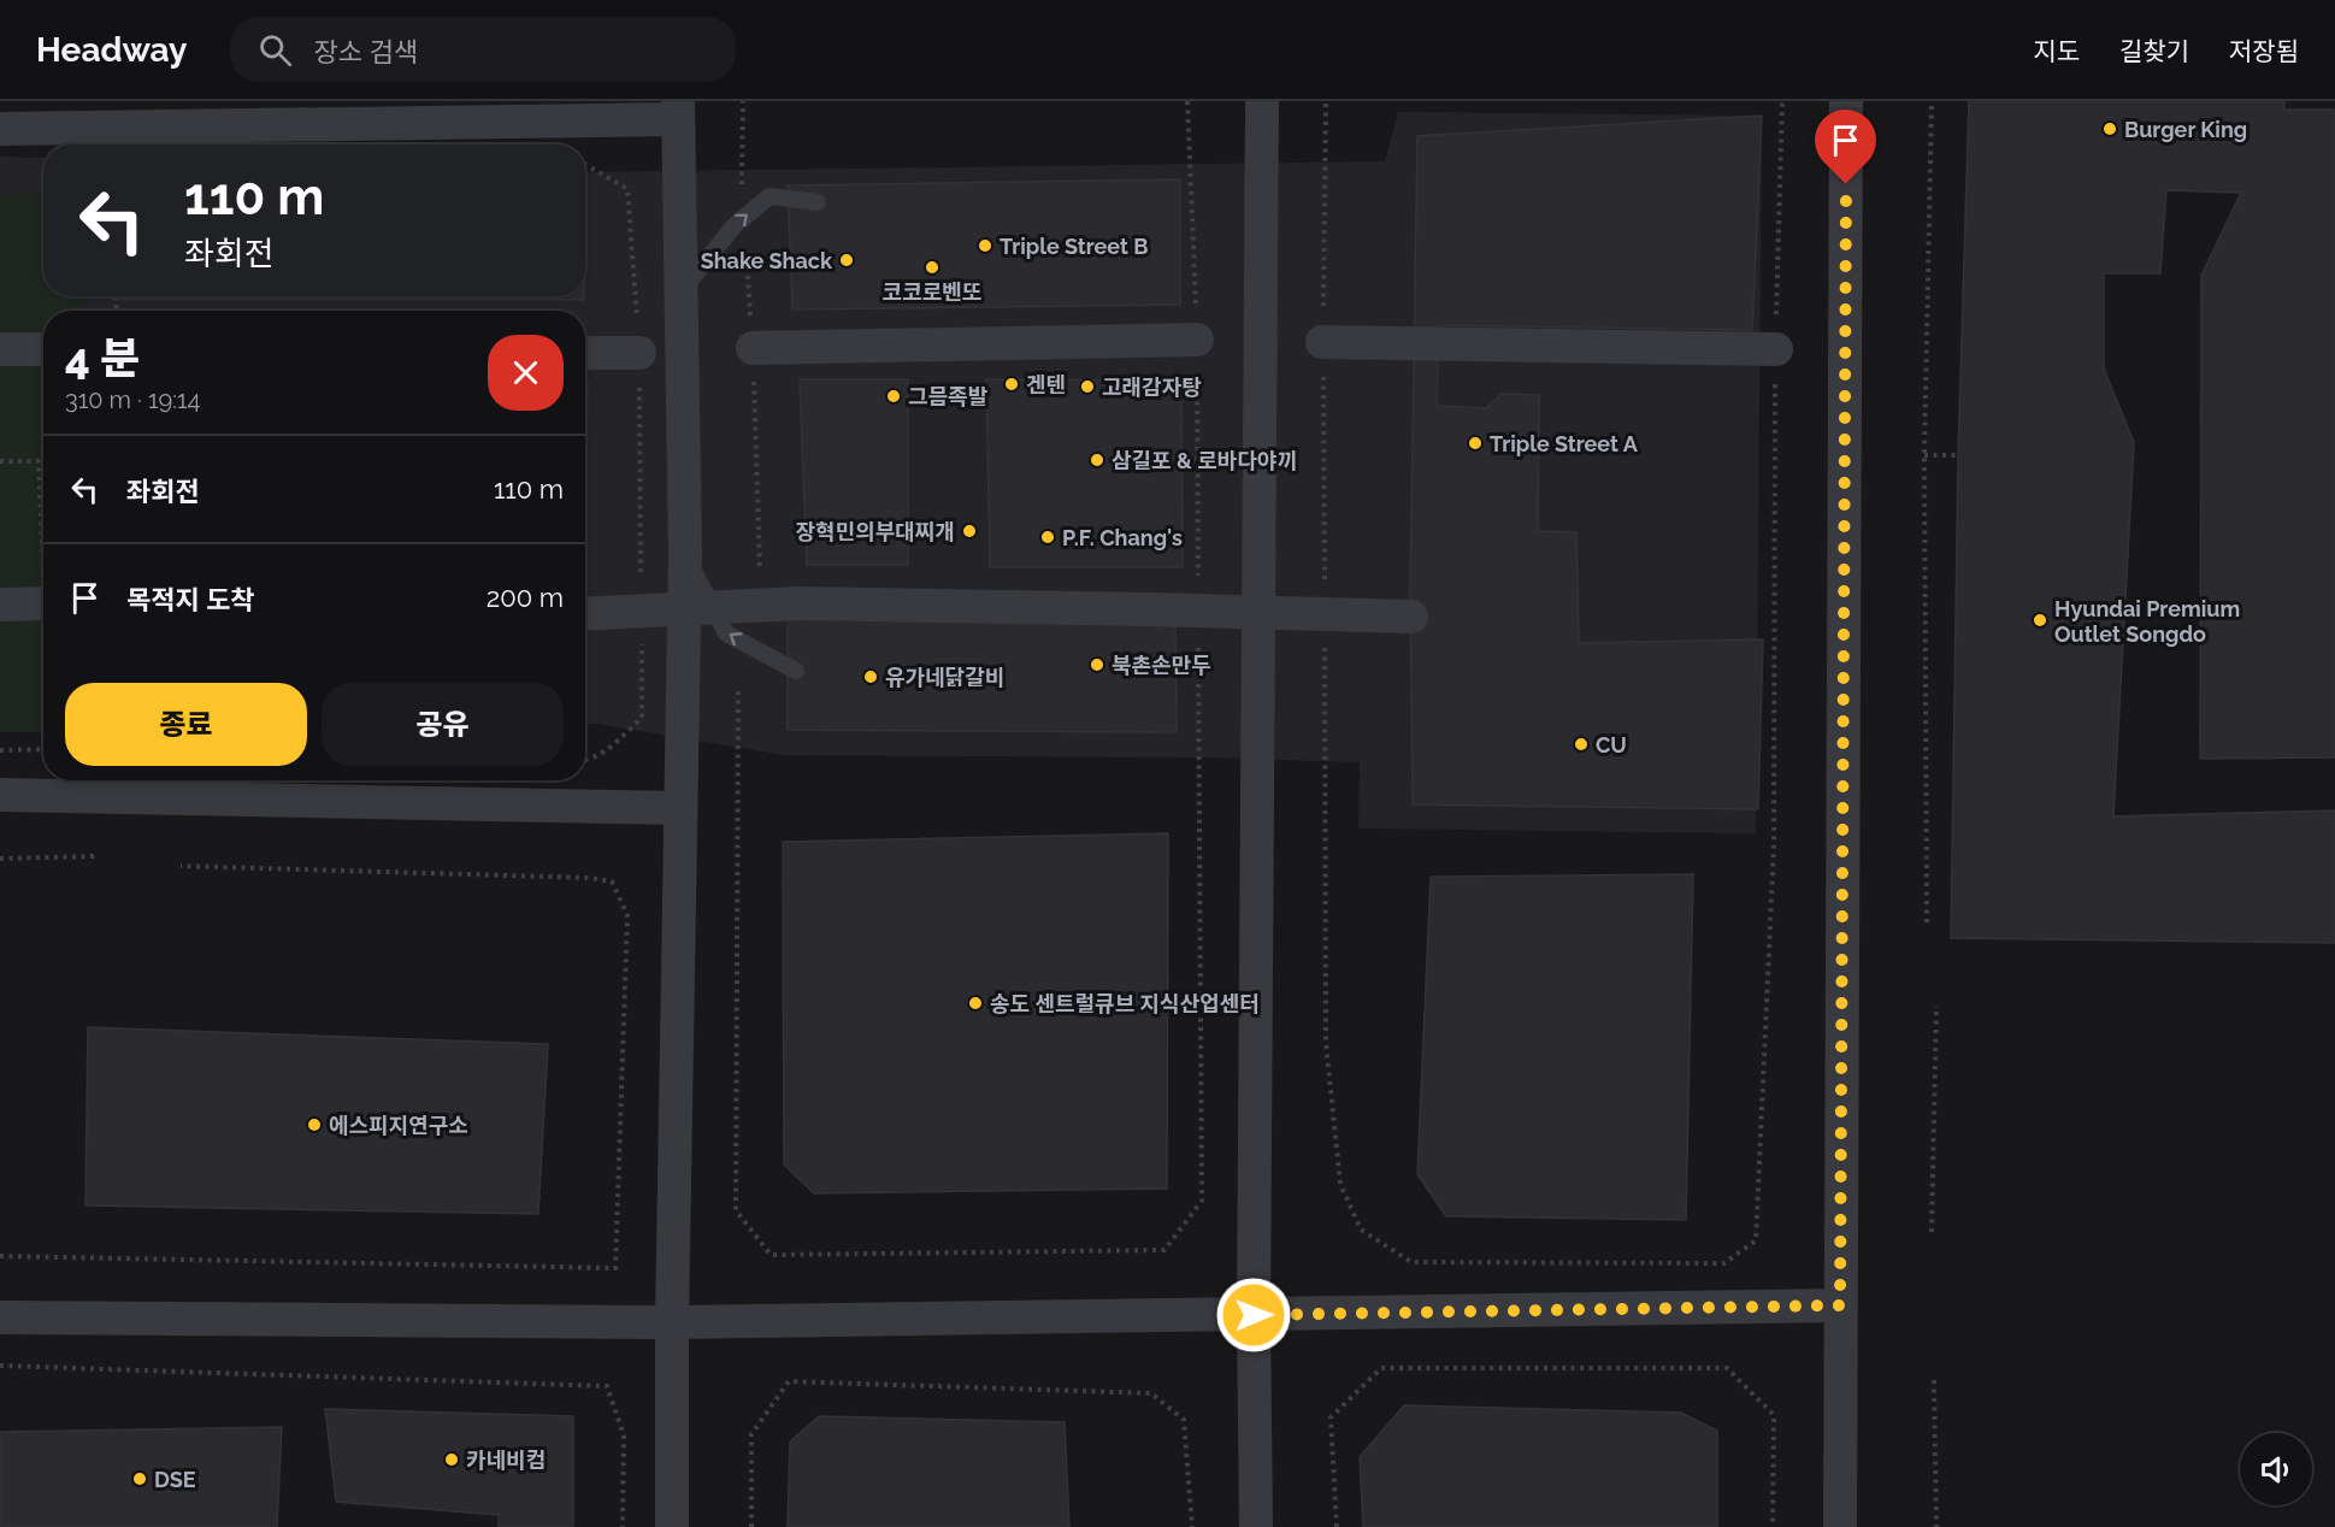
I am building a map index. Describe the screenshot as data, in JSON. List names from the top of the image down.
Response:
{
  "places": [
    "Burger King",
    "Triple Street B",
    "Shake Shack",
    "코코로벤또",
    "겐텐",
    "고래감자탕",
    "그믐족발",
    "Triple Street A",
    "삼길포 & 로바다야끼",
    "장혁민의부대찌개",
    "P.F. Chang's",
    "Hyundai Premium Outlet Songdo",
    "북촌손만두",
    "유가네닭갈비",
    "CU",
    "송도 센트럴큐브 지식산업센터",
    "에스피지연구소",
    "카네비컴",
    "DSE"
  ],
  "page": {
    "header": "Headway",
    "search": "장소 검색",
    "nav": ["지도", "길찾기", "저장됨"],
    "turn": ["110 m", "좌회전"],
    "heading": ["4 분", "310 m · 19:14"],
    "list": [
      {
        "name": "좌회전",
        "value": "110 m"
      },
      {
        "name": "목적지 도착",
        "value": "200 m"
      }
    ],
    "buttons": ["종료", "공유"]
  }
}
